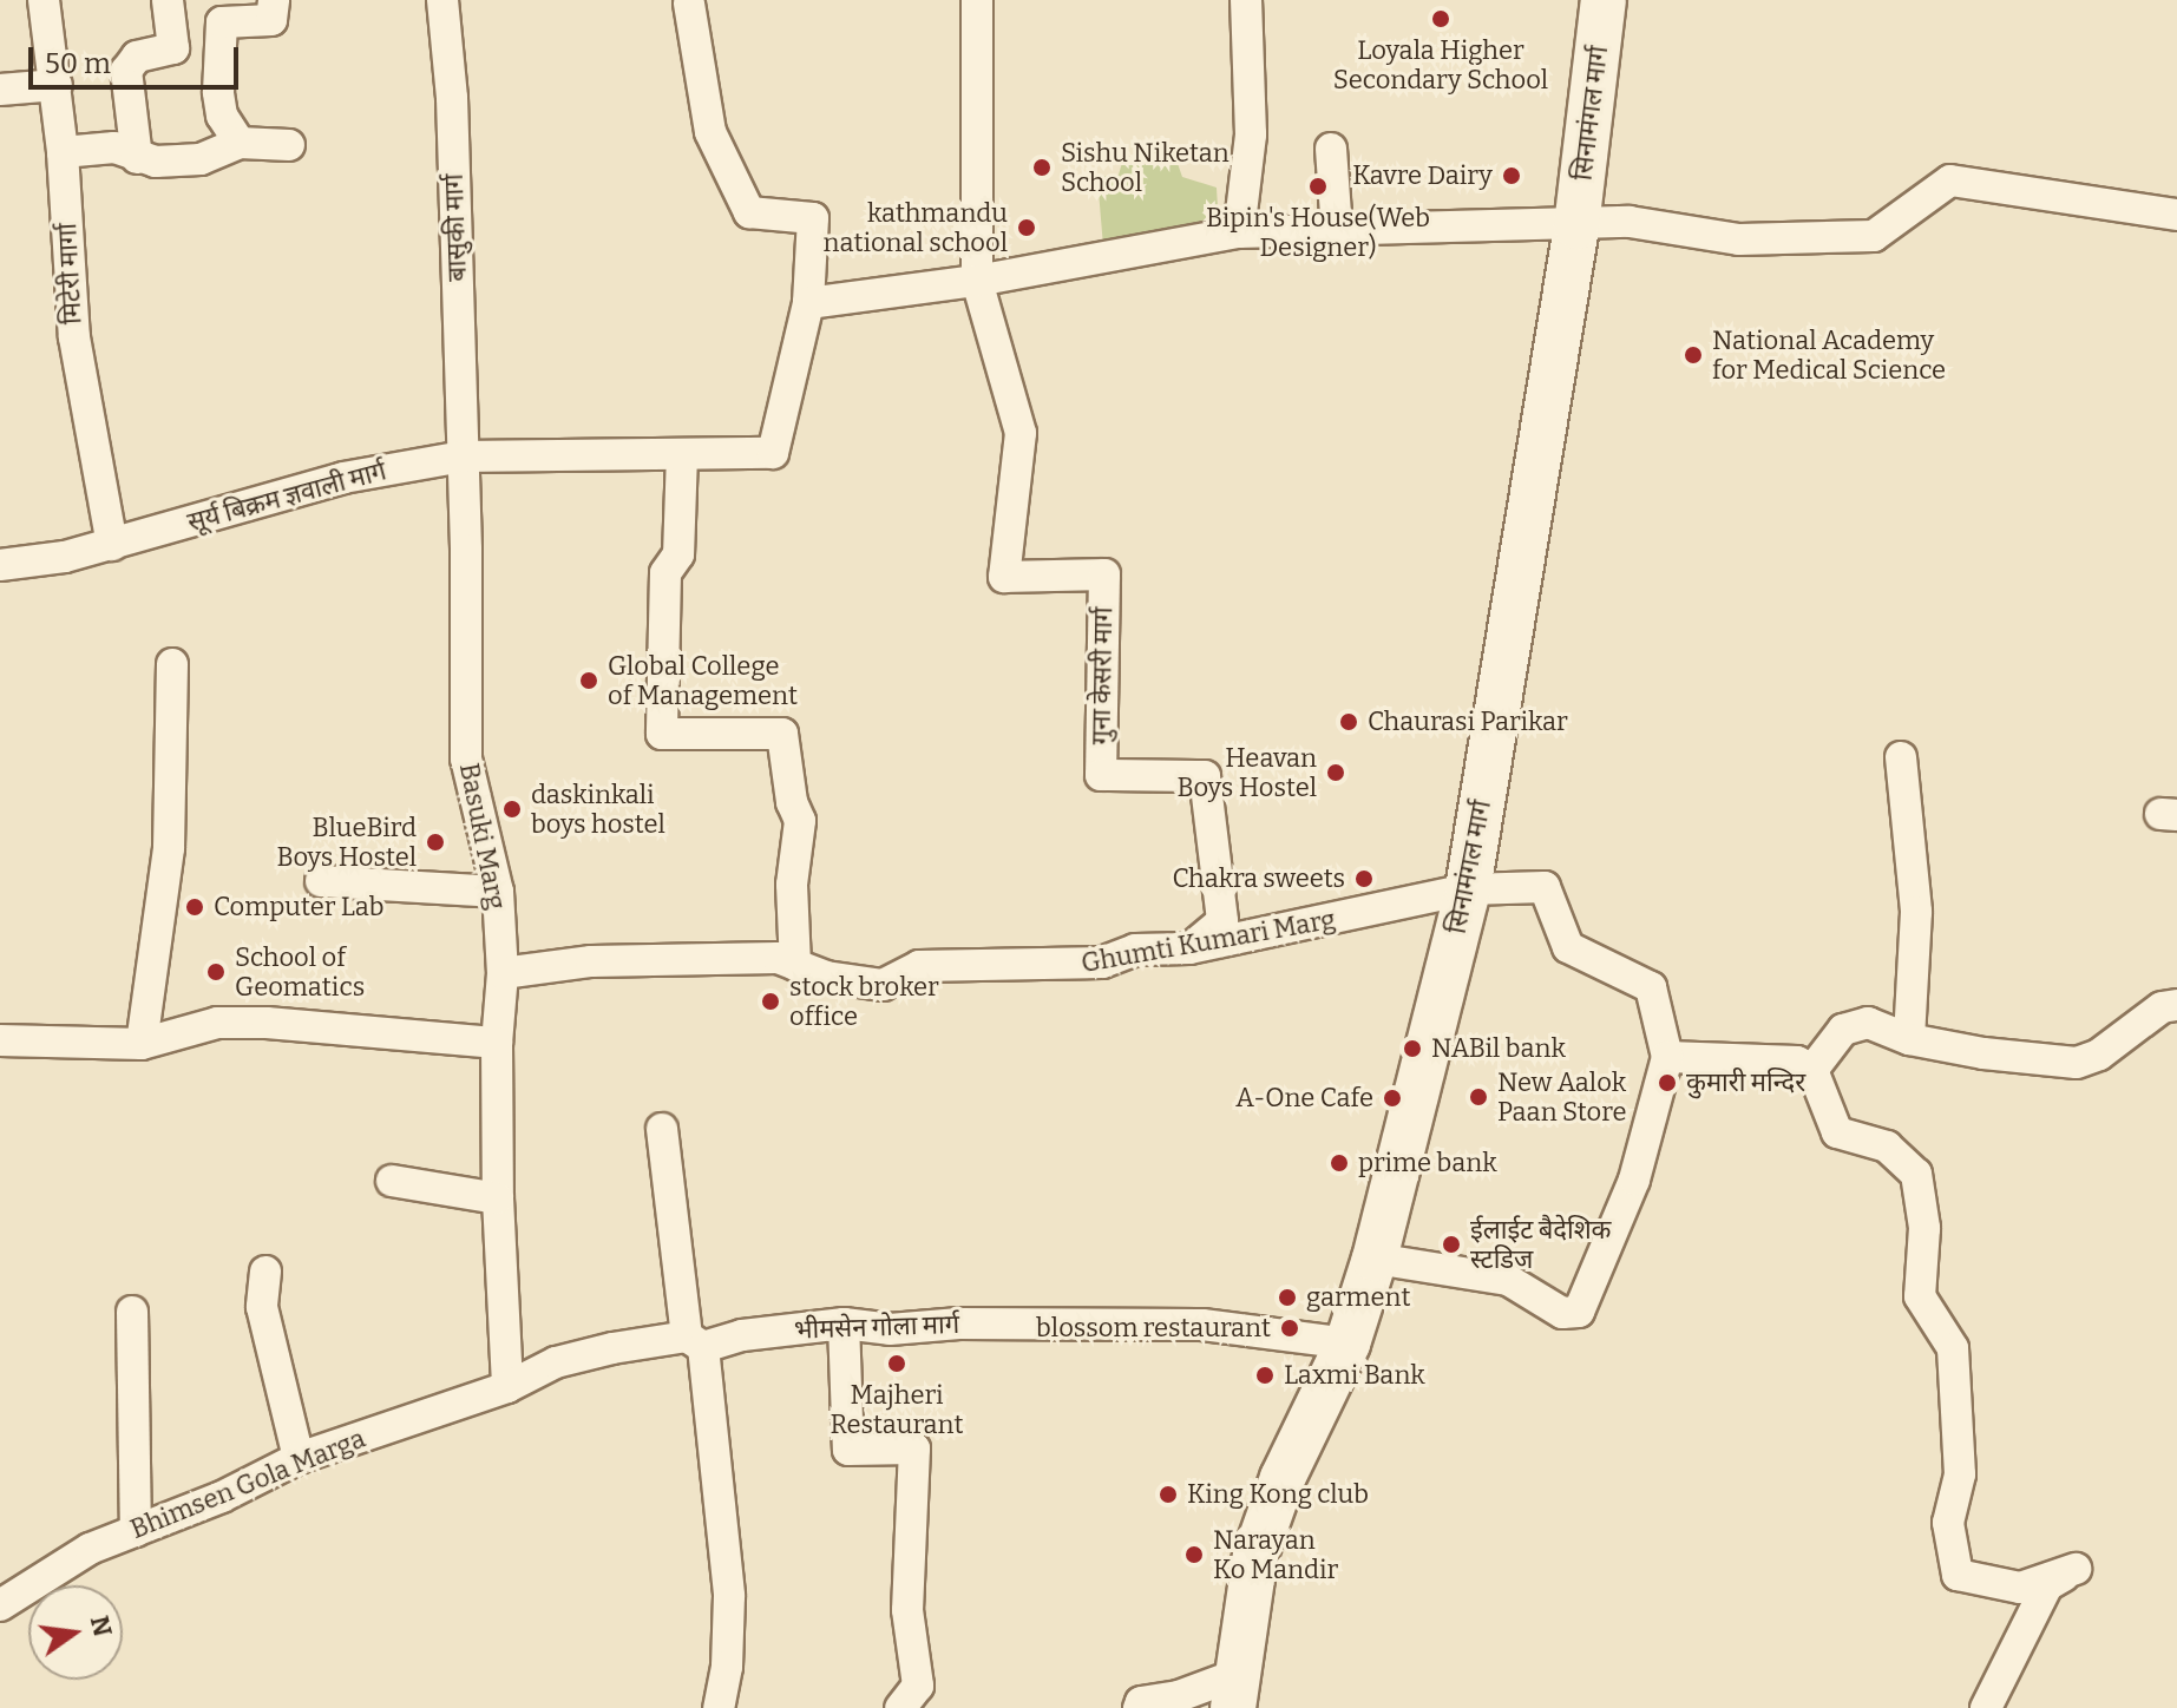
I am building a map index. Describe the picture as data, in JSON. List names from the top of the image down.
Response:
{
  "streets": {
    "main road": ["सिनामंगल मार्ग"],
    "street": [
      "बासुकी मार्ग",
      "मिटेरी मार्गा",
      "सूर्य बिक्रम ज्ञवाली मार्ग",
      "गुना केसरी मार्ग",
      "Basuki Marg",
      "Ghumti Kumari Marg",
      "भीमसेन गोला मार्ग",
      "Bhimsen Gola Marga"
    ]
  },
  "crossings": [
    ["सिनामंगल मार्ग", "Ghumti Kumari Marg"],
    ["सिनामंगल मार्ग", "भीमसेन गोला मार्ग"],
    ["बासुकी मार्ग", "सूर्य बिक्रम ज्ञवाली मार्ग"],
    ["बासुकी मार्ग", "Basuki Marg"],
    ["मिटेरी मार्गा", "सूर्य बिक्रम ज्ञवाली मार्ग"],
    ["सूर्य बिक्रम ज्ञवाली मार्ग", "Basuki Marg"],
    ["गुना केसरी मार्ग", "Ghumti Kumari Marg"],
    ["Basuki Marg", "Ghumti Kumari Marg"],
    ["Basuki Marg", "भीमसेन गोला मार्ग"],
    ["Basuki Marg", "Bhimsen Gola Marga"],
    ["भीमसेन गोला मार्ग", "Bhimsen Gola Marga"]
  ],
  "places": [
    "Loyala Higher Secondary School",
    "Sishu Niketan School",
    "Kavre Dairy",
    "Bipin's House(Web Designer)",
    "kathmandu national school",
    "National Academy for Medical Science",
    "Global College of Management",
    "Chaurasi Parikar",
    "Heavan Boys Hostel",
    "daskinkali boys hostel",
    "BlueBird Boys Hostel",
    "Chakra sweets",
    "Computer Lab",
    "School of Geomatics",
    "stock broker office",
    "NABil bank",
    "कुमारी मन्दिर",
    "New Aalok Paan Store",
    "A-One Cafe",
    "prime bank",
    "ईलाईट बैदेशिक स्टडिज",
    "garment",
    "blossom restaurant",
    "Majheri Restaurant",
    "Laxmi Bank",
    "King Kong club",
    "Narayan Ko Mandir"
  ],
  "scale_bar": "50 m",
  "north": "right"
}
